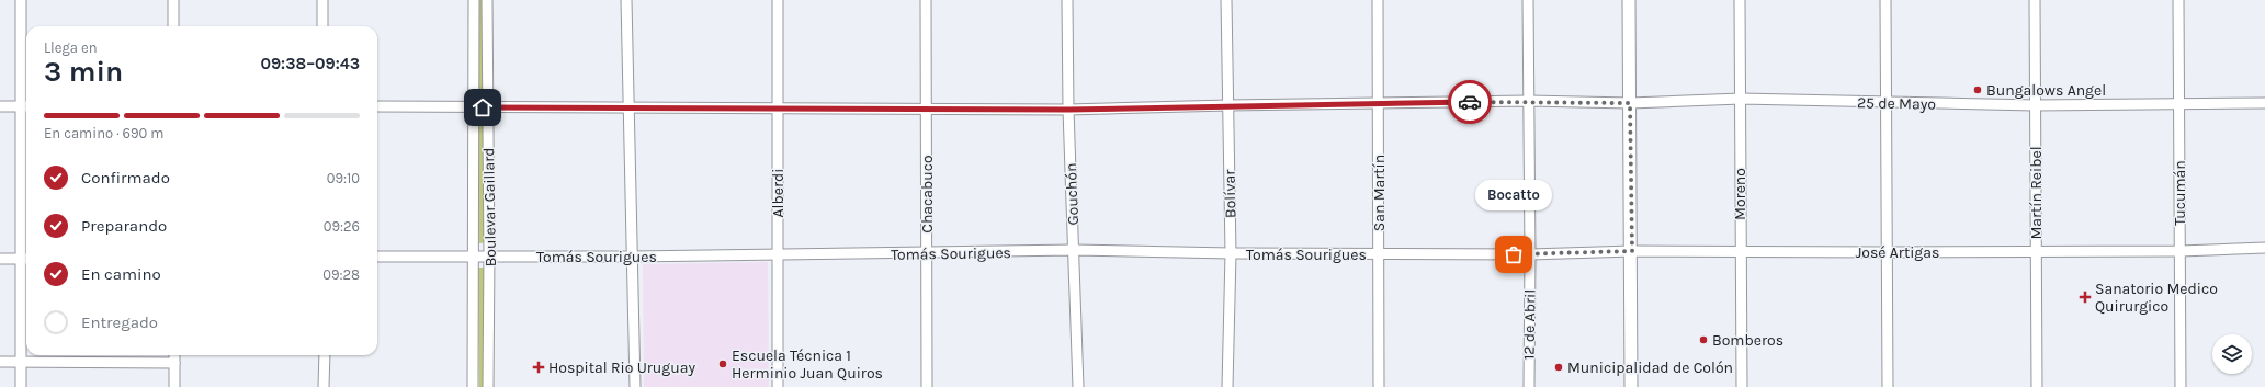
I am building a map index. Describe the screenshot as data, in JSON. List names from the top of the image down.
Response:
{
  "streets": {
    "street": [
      "25 de Mayo",
      "Alberdi",
      "San Martín",
      "Martín Reibel",
      "Tucumán",
      "Chacabuco",
      "Gouchón",
      "Bolívar",
      "Moreno",
      "Boulevar Gaillard",
      "José Artigas",
      "Tomás Sourigues",
      "12 de Abril"
    ]
  },
  "crossings": [
    ["25 de Mayo", "Alberdi"],
    ["25 de Mayo", "San Martín"],
    ["25 de Mayo", "Martín Reibel"],
    ["25 de Mayo", "Tucumán"],
    ["25 de Mayo", "Chacabuco"],
    ["25 de Mayo", "Gouchón"],
    ["25 de Mayo", "Bolívar"],
    ["25 de Mayo", "Moreno"],
    ["25 de Mayo", "Boulevar Gaillard"],
    ["25 de Mayo", "12 de Abril"],
    ["Alberdi", "Tomás Sourigues"],
    ["San Martín", "Tomás Sourigues"],
    ["Martín Reibel", "José Artigas"],
    ["Tucumán", "José Artigas"],
    ["Chacabuco", "Tomás Sourigues"],
    ["Gouchón", "Tomás Sourigues"],
    ["Bolívar", "Tomás Sourigues"],
    ["Moreno", "José Artigas"],
    ["Boulevar Gaillard", "Tomás Sourigues"],
    ["José Artigas", "Tomás Sourigues"],
    ["José Artigas", "12 de Abril"],
    ["Tomás Sourigues", "12 de Abril"]
  ],
  "places": {
    "other": [
      "Bungalows Angel",
      "Bocatto",
      "Bomberos",
      "Escuela Técnica 1 Herminio Juan Quiros",
      "Municipalidad de Colón"
    ],
    "health": ["Sanatorio Medico Quirurgico", "Hospital Rio Uruguay"]
  },
  "page": {
    "heading": ["3 min", "Llega en", "09:38–09:43"],
    "bar": "En camino · 690 m",
    "list": [
      ["Confirmado", "09:10"],
      ["Preparando", "09:26"],
      ["En camino", "09:28"],
      "Entregado"
    ],
    "bubble": "Bocatto"
  }
}
